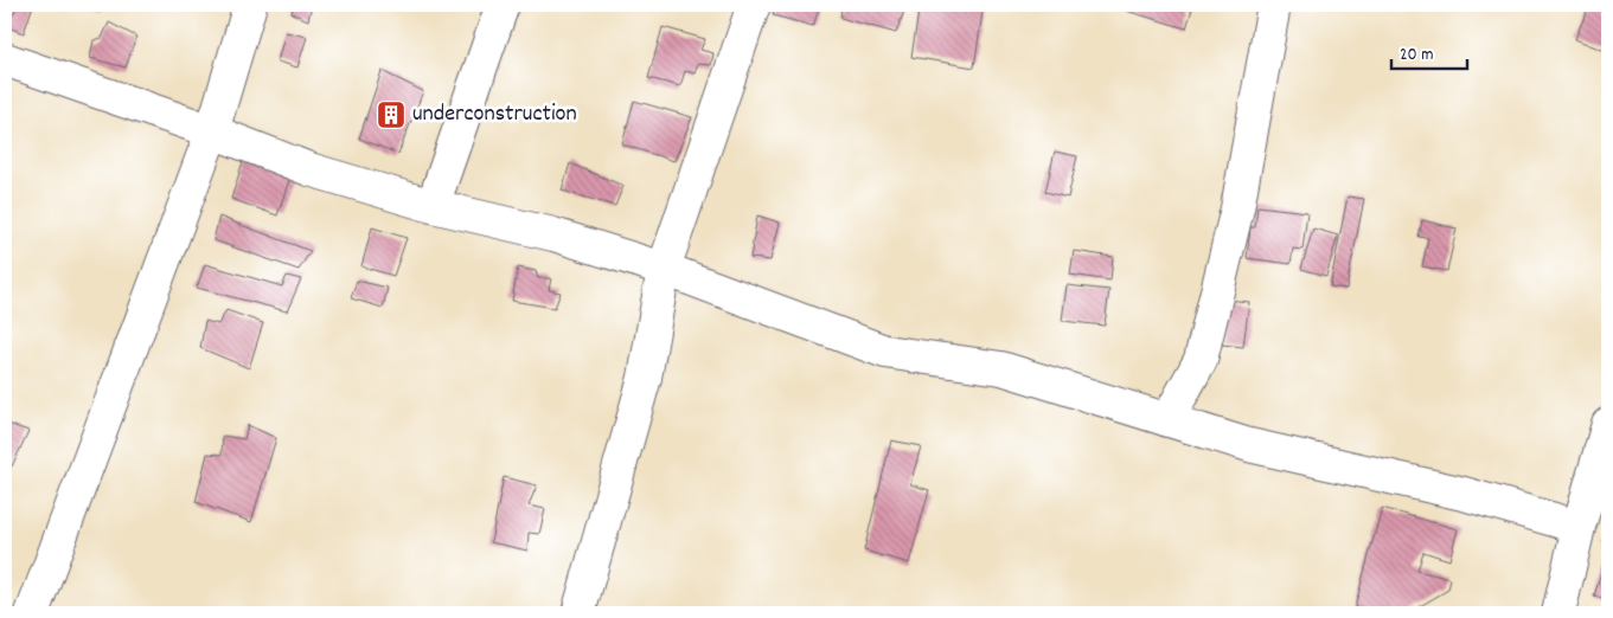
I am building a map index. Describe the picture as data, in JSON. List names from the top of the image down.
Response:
{
  "places": {
    "building": ["underconstruction"]
  },
  "scale_bar": "20 m"
}
